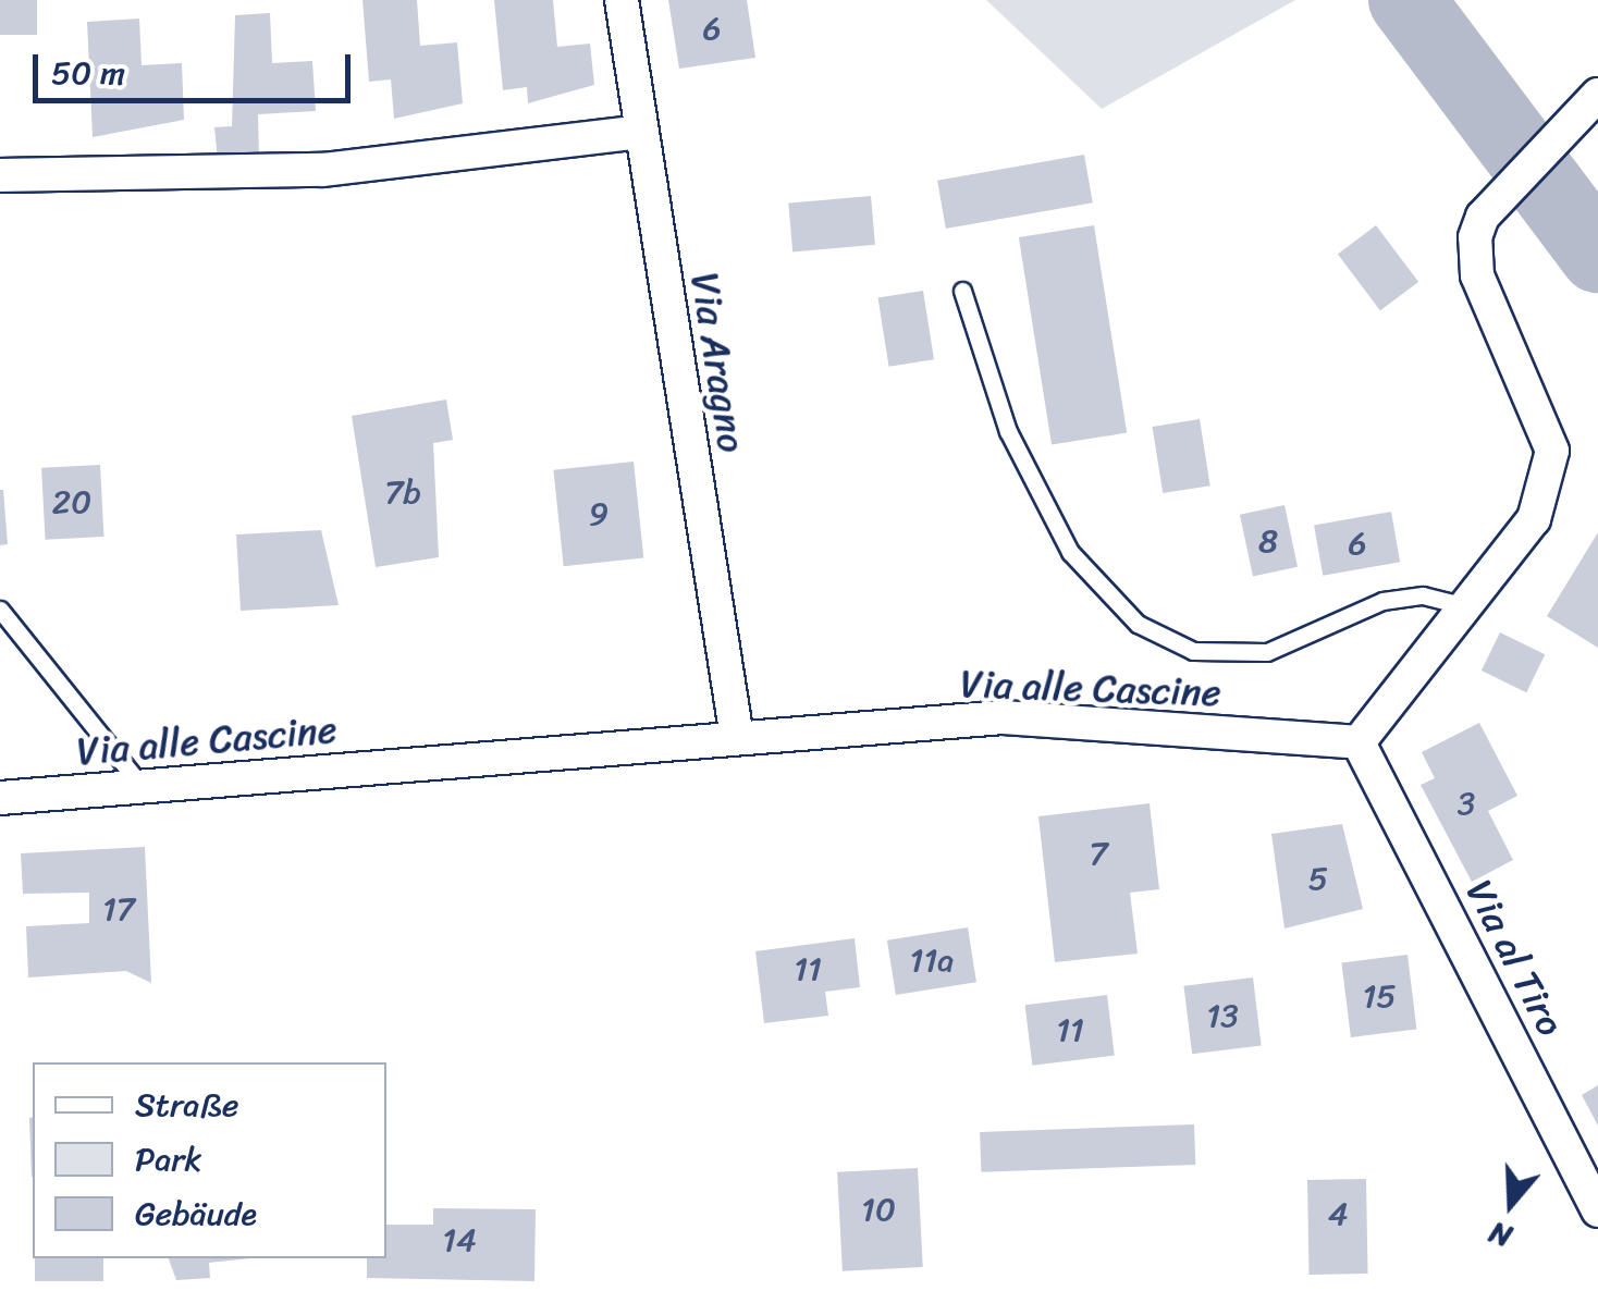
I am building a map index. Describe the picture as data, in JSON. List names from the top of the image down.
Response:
{
  "streets": {
    "street": ["Via Aragno", "Via alle Cascine", "Via al Tiro"]
  },
  "crossings": [
    ["Via Aragno", "Via alle Cascine"],
    ["Via alle Cascine", "Via al Tiro"]
  ],
  "house_numbers": [
    "6",
    "7b",
    "20",
    "9",
    "8",
    "6",
    "3",
    "7",
    "5",
    "17",
    "11a",
    "11",
    "15",
    "13",
    "11",
    "10",
    "4",
    "14"
  ],
  "legend": ["Straße", "Park", "Gebäude"],
  "scale_bar": "50 m",
  "north": "bottom"
}
